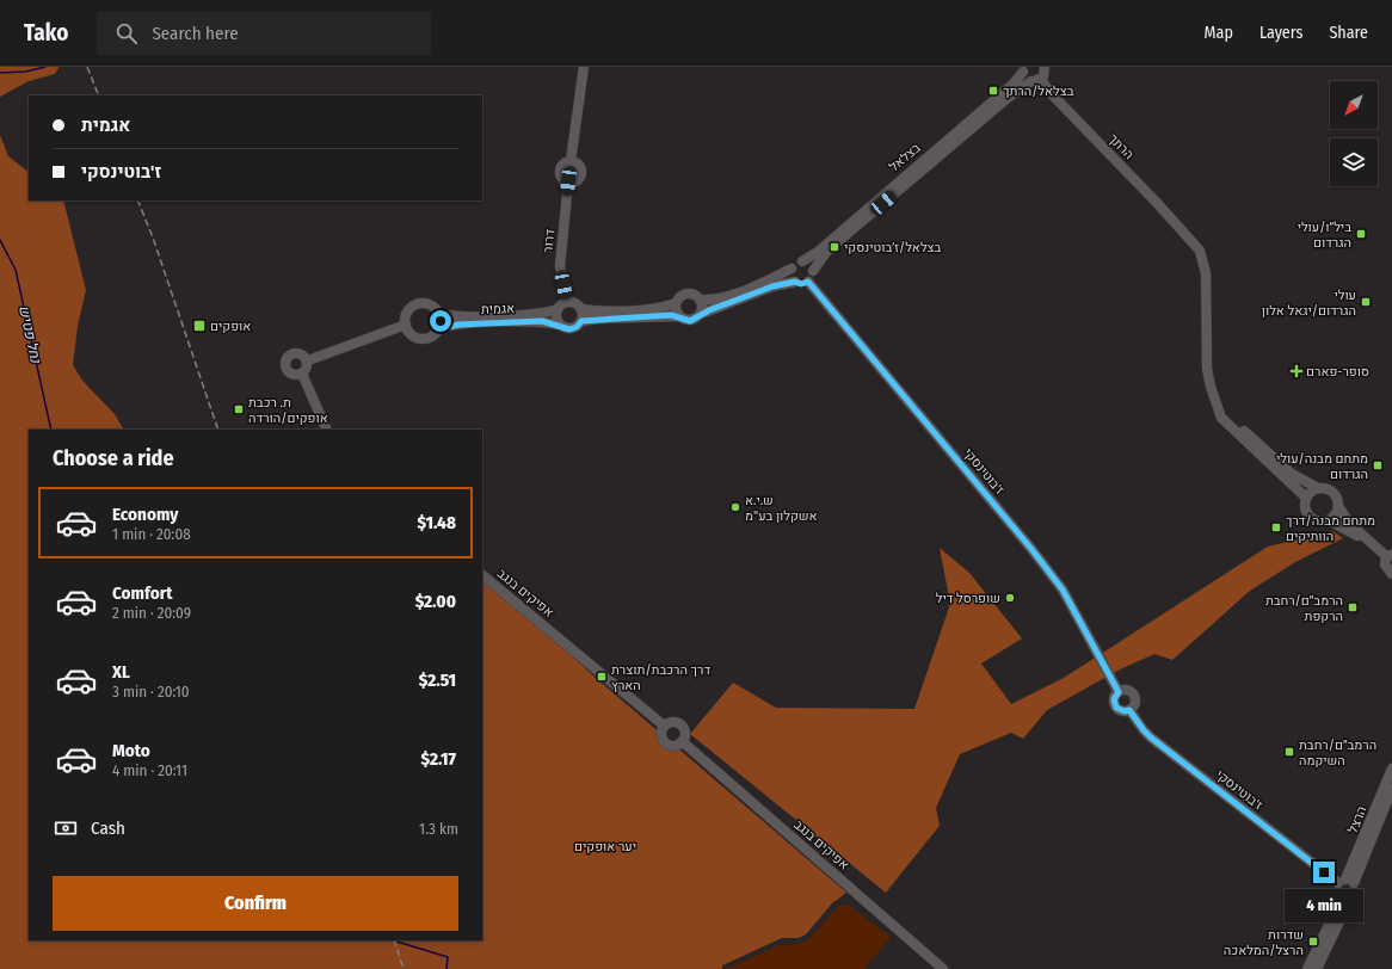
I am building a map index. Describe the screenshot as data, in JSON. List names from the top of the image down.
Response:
{
  "streets": {
    "street": [
      "הרתך",
      "בצלאל",
      "דרור",
      "אגמית",
      "ז'בוטינסקי",
      "אפיקים בנגב",
      "הרצל"
    ]
  },
  "crossings": [
    ["הרתך", "בצלאל"],
    ["בצלאל", "ז'בוטינסקי"],
    ["דרור", "אגמית"],
    ["ז'בוטינסקי", "הרצל"]
  ],
  "water": ["נחל פטיש"],
  "parks": ["יער אופקים"],
  "places": {
    "transit": [
      "בצלאל/הרתך",
      "ביל״ו/עולי הגרדום",
      "בצלאל/ז׳בוטינסקי",
      "עולי הגרדום/יגאל אלון",
      "אופקים",
      "ת. רכבת אופקים/הורדה",
      "מתחם מבנה/עולי הגרדום",
      "מתחם מבנה/דרך הוותיקים",
      "הרמב״ם/רחבת הרקפת",
      "דרך הרכבת/תוצרת הארץ",
      "הרמב״ם/רחבת השיקמה",
      "שדרות הרצל/המלאכה"
    ],
    "health": ["סופר-פארם"],
    "other": ["ש.י.א אשקלון בע\"מ", "שופרסל דיל"]
  },
  "north": "bottom left",
  "page": {
    "header": "Tako",
    "search": "Search here",
    "nav": ["Map", "Layers", "Share"],
    "banner": ["אגמית", "ז'בוטינסקי"],
    "heading": "Choose a ride",
    "list": [
      {
        "name": "Economy",
        "note": "1 min · 20:08",
        "value": "$1.48"
      },
      {
        "name": "Comfort",
        "note": "2 min · 20:09",
        "value": "$2.00"
      },
      {
        "name": "XL",
        "note": "3 min · 20:10",
        "value": "$2.51"
      },
      {
        "name": "Moto",
        "note": "4 min · 20:11",
        "value": "$2.17"
      }
    ],
    "pay": ["Cash", "1.3 km"],
    "buttons": "Confirm",
    "bubble": "4 min"
  }
}
